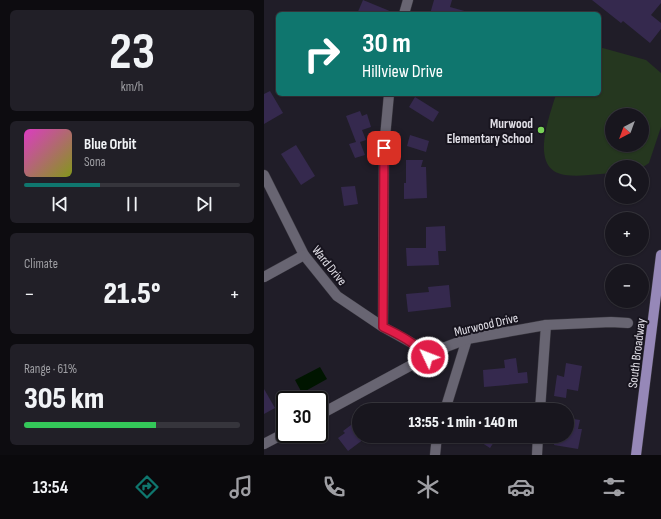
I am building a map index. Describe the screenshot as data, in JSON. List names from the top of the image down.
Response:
{
  "streets": {
    "main road": ["South Broadway"],
    "street": ["Ward Drive", "Murwood Drive"]
  },
  "crossings": [
    ["Ward Drive", "Murwood Drive"]
  ],
  "places": ["Murwood Elementary School"],
  "north": "bottom left",
  "page": {
    "tile": [
      ["23", "km/h"],
      "Climate",
      ["Range · 61%", "305 km"]
    ],
    "turn": ["30 m", "Hillview Drive"],
    "map_buttons": ["+", "−"],
    "song": ["Blue Orbit", "Sona"],
    "heat": ["−", "21.5°", "+"],
    "limit": "30",
    "trip": "13:55 · 1 min · 140 m",
    "tabs": "13:54"
  }
}
